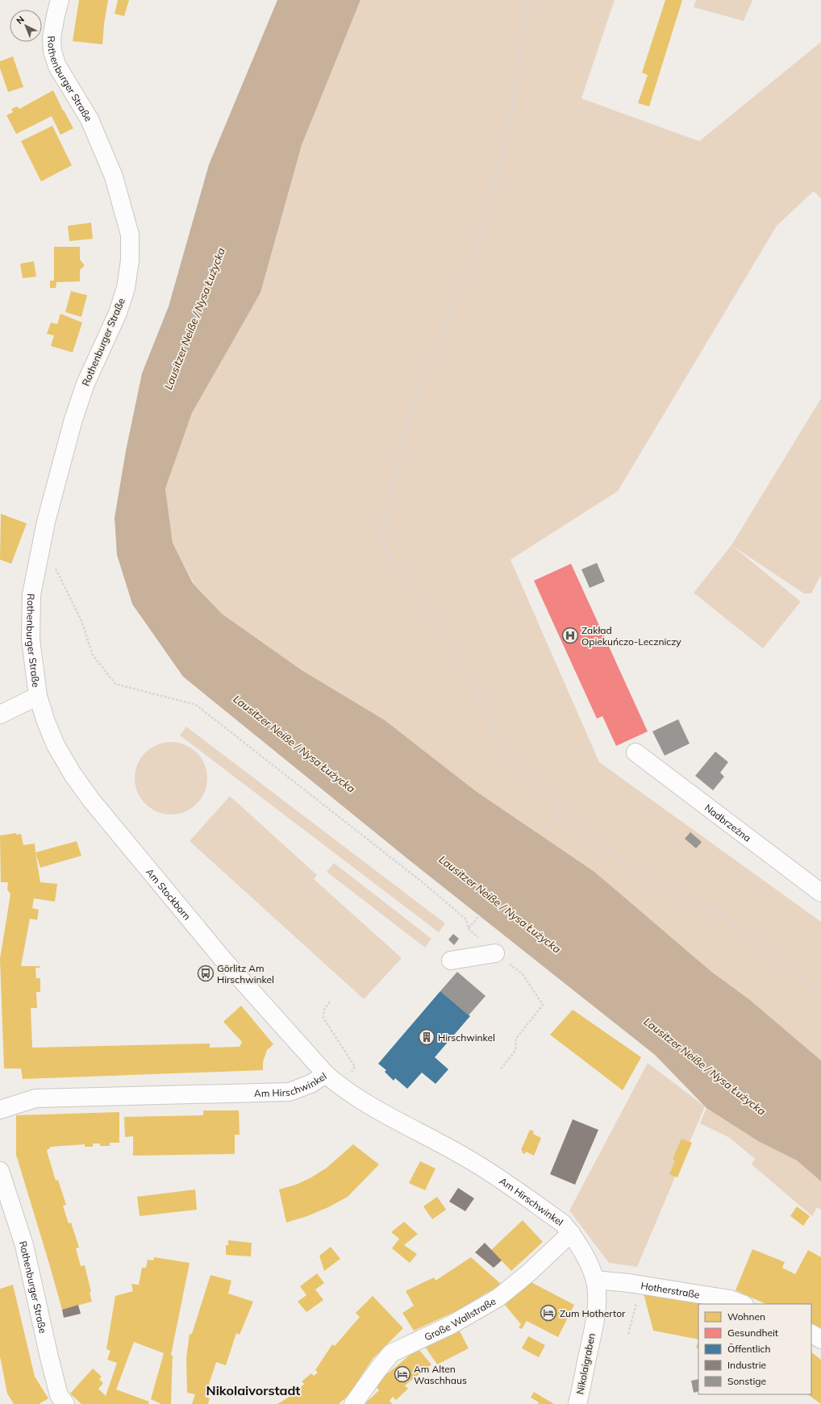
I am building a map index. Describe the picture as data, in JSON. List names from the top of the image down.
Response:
{
  "streets": {
    "street": [
      "Rothenburger Straße",
      "Nadbrzeżna",
      "Am Stockborn",
      "Am Hirschwinkel",
      "Hotherstraße",
      "Große Wallstraße",
      "Nikolaigraben"
    ]
  },
  "crossings": [
    ["Rothenburger Straße", "Am Stockborn"],
    ["Am Stockborn", "Am Hirschwinkel"],
    ["Am Hirschwinkel", "Große Wallstraße"],
    ["Am Hirschwinkel", "Nikolaigraben"],
    ["Hotherstraße", "Nikolaigraben"],
    ["Große Wallstraße", "Nikolaigraben"]
  ],
  "districts": ["Nikolaivorstadt"],
  "water": ["Lausitzer Neiße / Nysa Łużycka"],
  "places": {
    "hospital": ["Zakład Opiekuńczo-Leczniczy"],
    "bus stop": ["Görlitz Am Hirschwinkel"],
    "building": ["Hirschwinkel"],
    "hotel": ["Zum Hothertor", "Am Alten Waschhaus"]
  },
  "legend": [
    "Wohnen",
    "Gesundheit",
    "Öffentlich",
    "Industrie",
    "Sonstige"
  ],
  "north": "top left"
}
